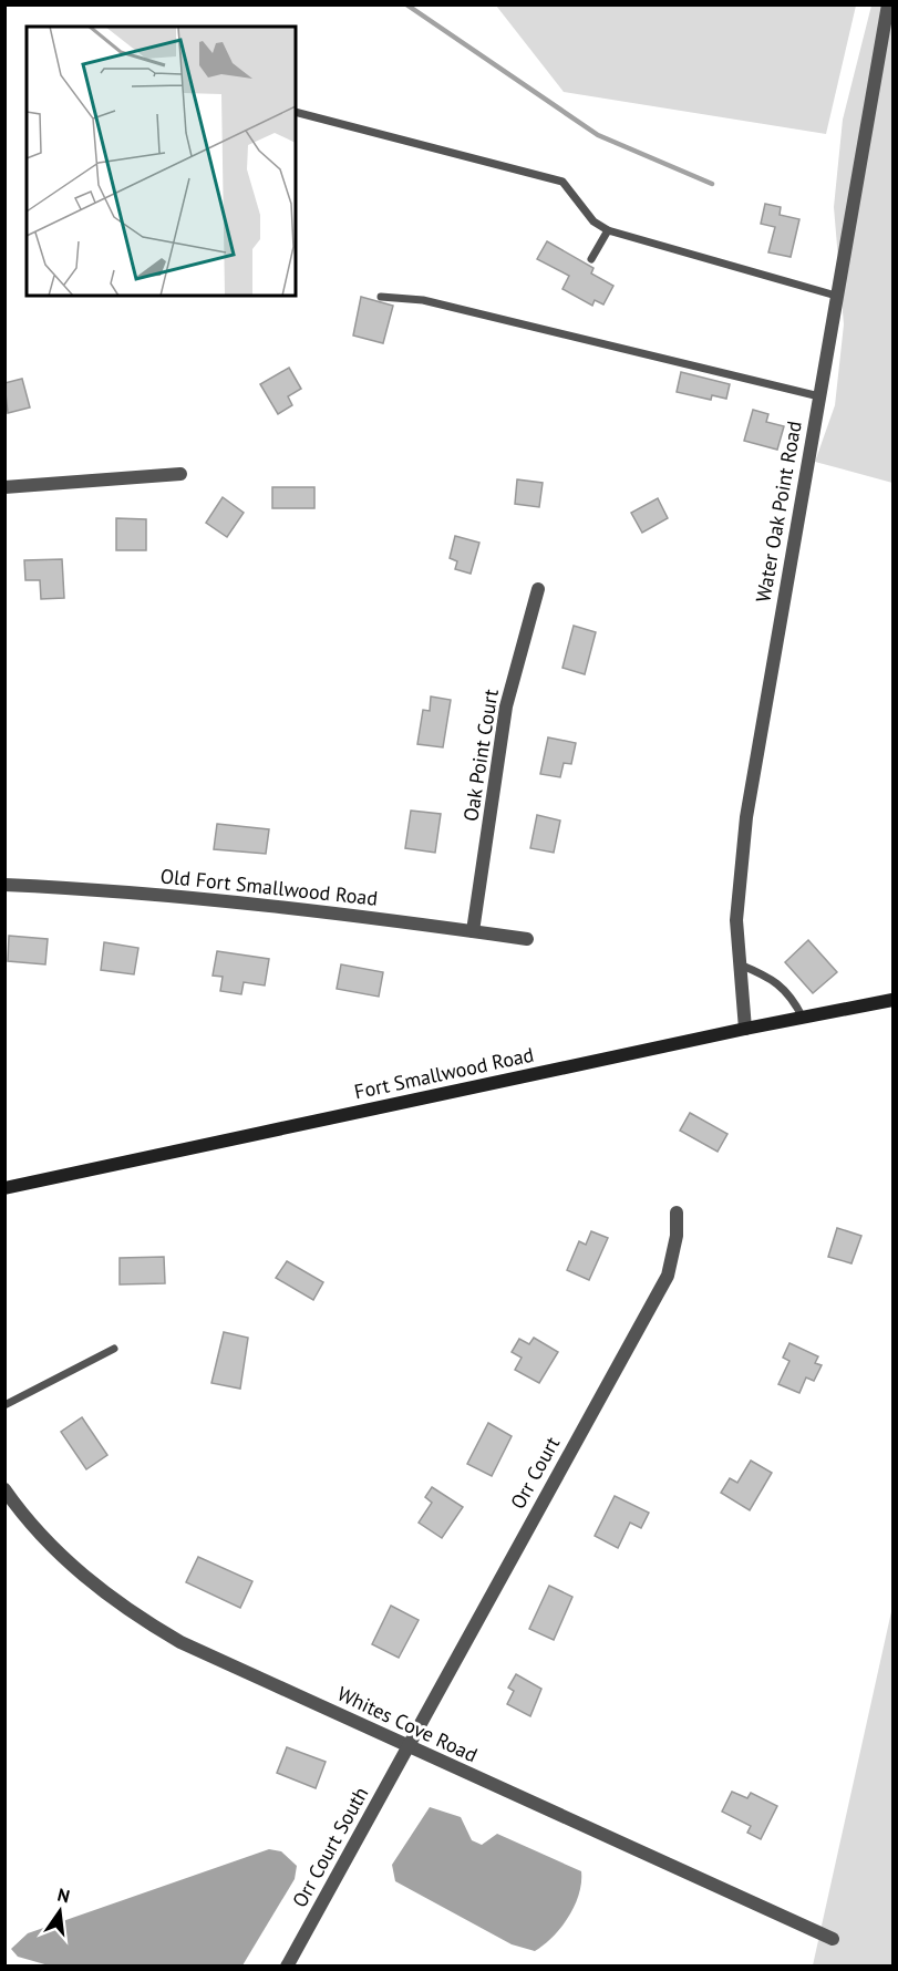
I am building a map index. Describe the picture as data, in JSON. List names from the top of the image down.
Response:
{
  "streets": {
    "main road": ["Fort Smallwood Road"],
    "street": [
      "Water Oak Point Road",
      "Oak Point Court",
      "Old Fort Smallwood Road",
      "Orr Court",
      "Whites Cove Road",
      "Orr Court South"
    ]
  },
  "crossings": [
    ["Water Oak Point Road", "Fort Smallwood Road"],
    ["Oak Point Court", "Old Fort Smallwood Road"],
    ["Orr Court", "Whites Cove Road"],
    ["Orr Court", "Orr Court South"],
    ["Whites Cove Road", "Orr Court South"]
  ],
  "north": "top"
}
